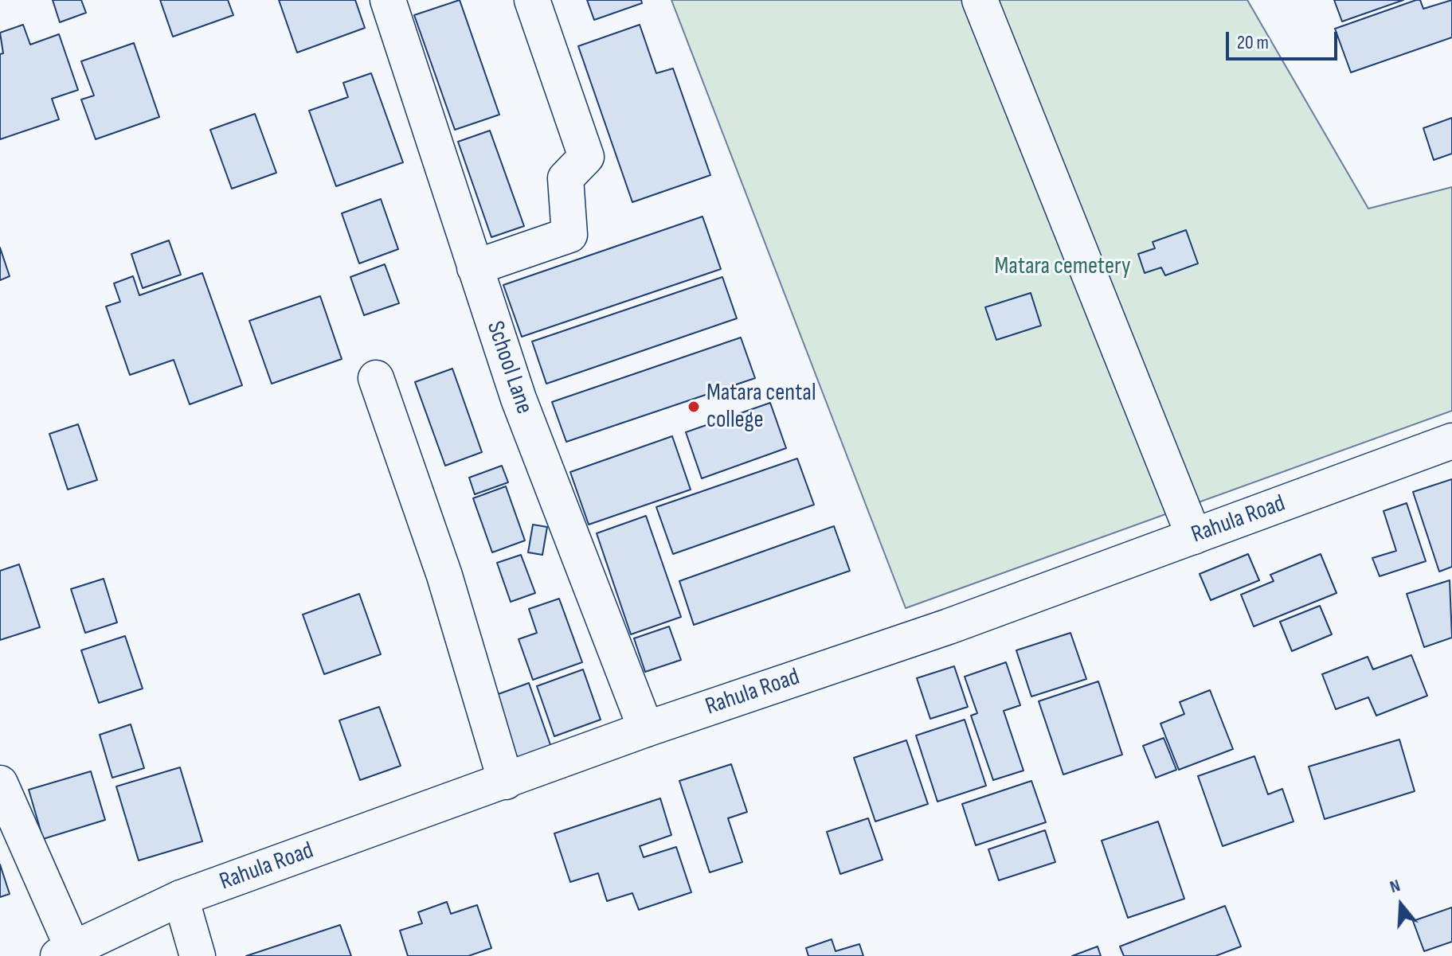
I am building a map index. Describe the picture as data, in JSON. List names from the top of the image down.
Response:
{
  "streets": {
    "street": ["School Lane", "Rahula Road"]
  },
  "crossings": [
    ["School Lane", "Rahula Road"]
  ],
  "parks": ["Matara cemetery"],
  "places": ["Matara cental college"],
  "scale_bar": "20 m",
  "north": "top"
}
